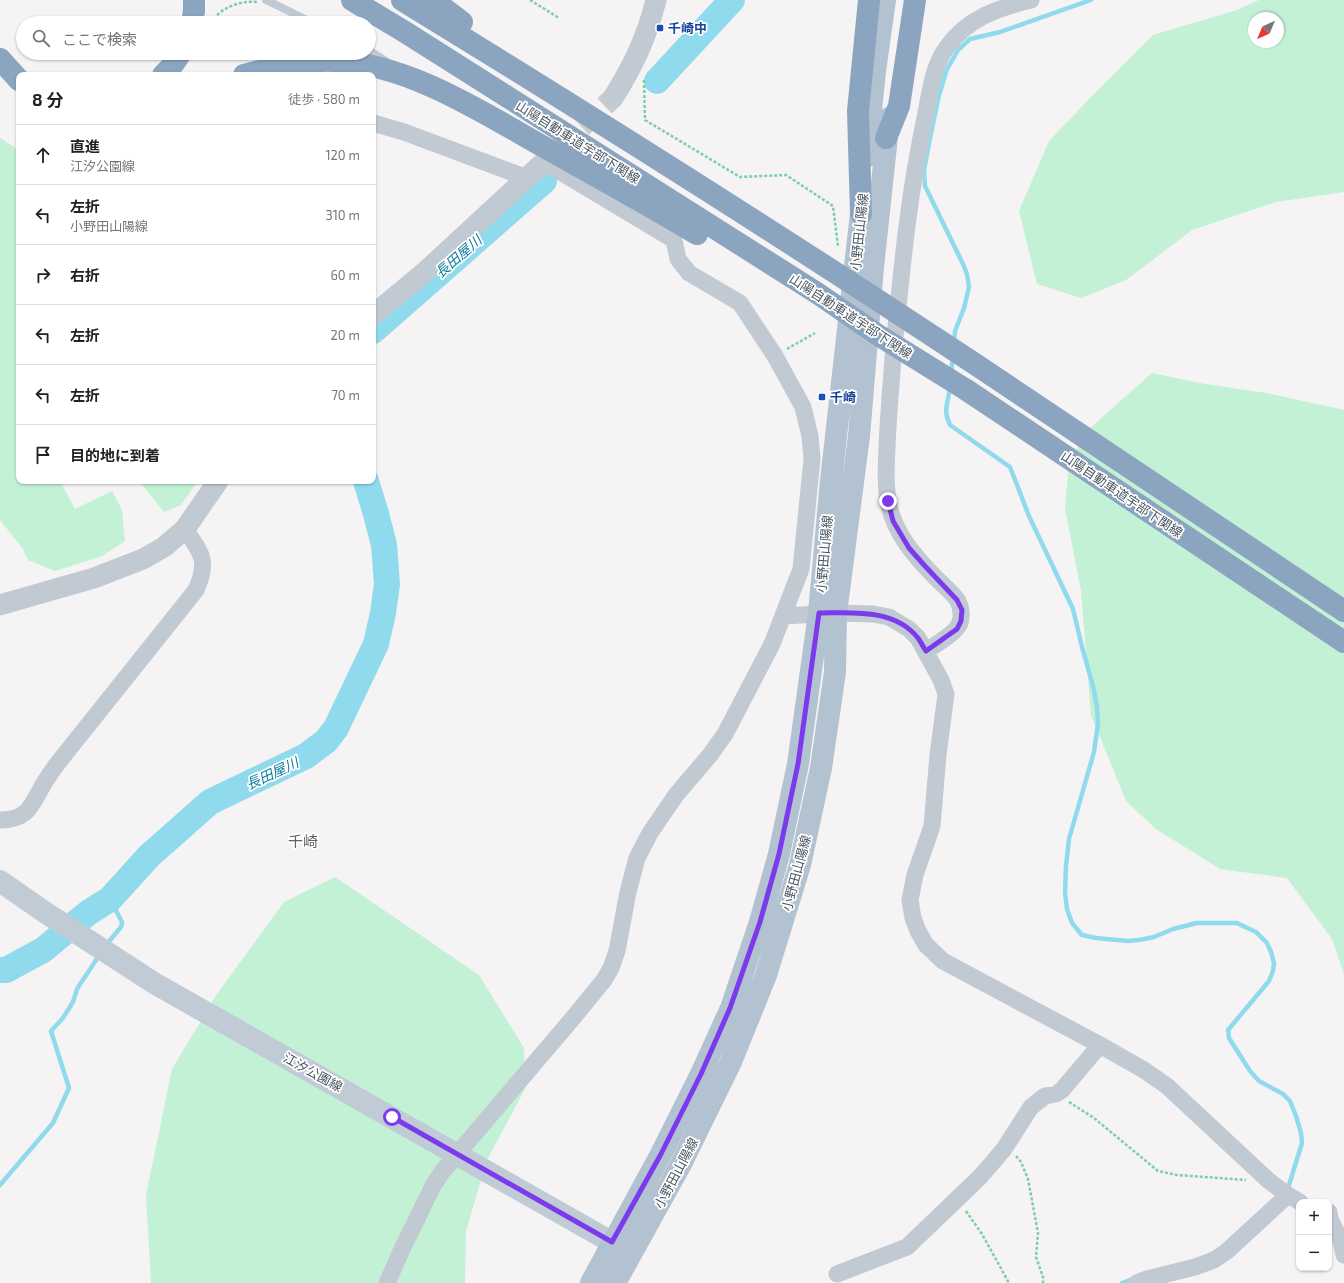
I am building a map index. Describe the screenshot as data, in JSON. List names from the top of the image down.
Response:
{
  "streets": {
    "highway": ["山陽自動車道宇部下関線"],
    "main road": ["小野田山陽線", "江汐公園線"]
  },
  "crossings": [
    ["小野田山陽線", "江汐公園線"]
  ],
  "districts": ["千崎"],
  "water": ["長田屋川"],
  "places": {
    "transit": ["千崎中", "千崎"]
  },
  "north": "bottom left",
  "page": {
    "search": "ここで検索",
    "heading": ["8 分", "徒歩 · 580 m"],
    "list": [
      ["直進", "江汐公園線", "120 m"],
      ["左折", "小野田山陽線", "310 m"],
      ["右折", "60 m"],
      ["左折", "20 m"],
      ["左折", "70 m"],
      "目的地に到着"
    ],
    "map_buttons": ["+", "−"]
  }
}
